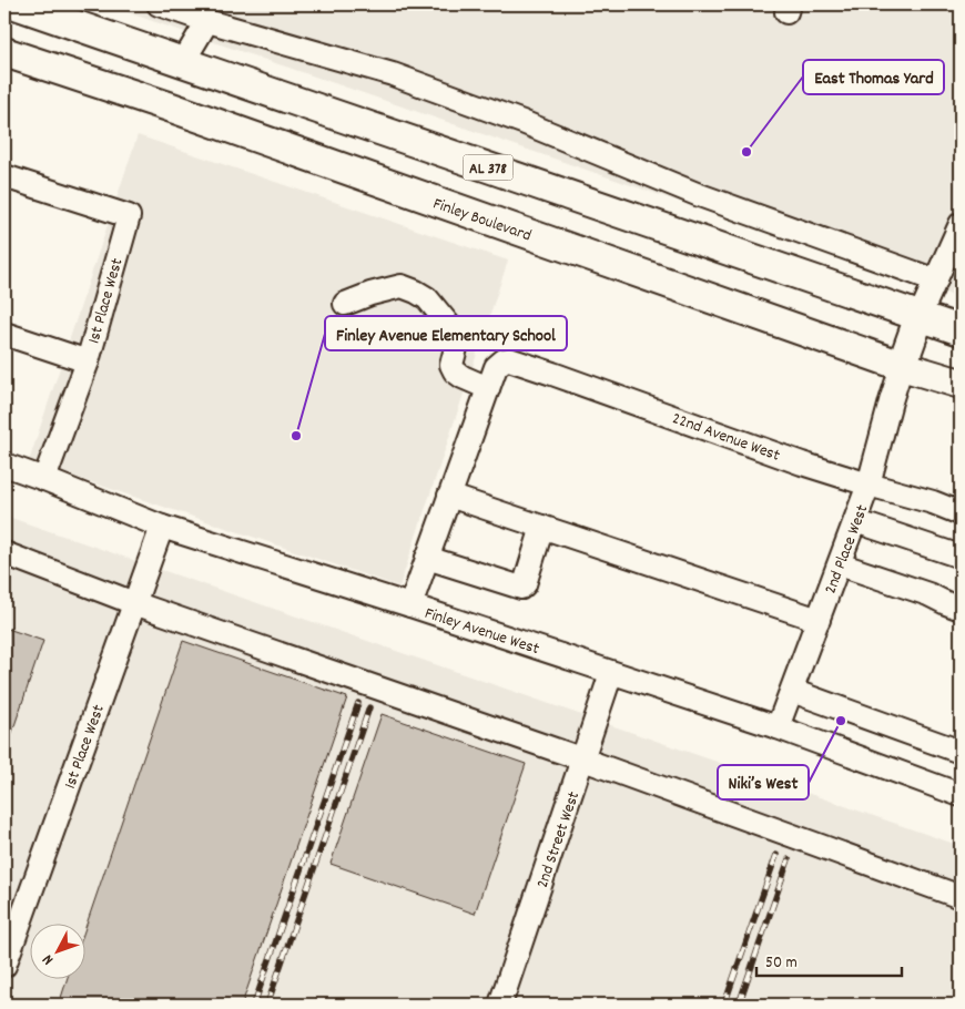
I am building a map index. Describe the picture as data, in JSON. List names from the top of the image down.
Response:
{
  "streets": {
    "main road": ["AL 378", "Finley Boulevard"],
    "street": [
      "1st Place West",
      "22nd Avenue West",
      "2nd Place West",
      "Finley Avenue West",
      "2nd Street West"
    ]
  },
  "crossings": [
    ["Finley Boulevard", "2nd Place West"],
    ["1st Place West", "Finley Avenue West"],
    ["22nd Avenue West", "2nd Place West"],
    ["2nd Place West", "Finley Avenue West"],
    ["Finley Avenue West", "2nd Street West"]
  ],
  "places": ["East Thomas Yard", "Finley Avenue Elementary School", "Niki’s West"],
  "scale_bar": "50 m",
  "north": "bottom left"
}
